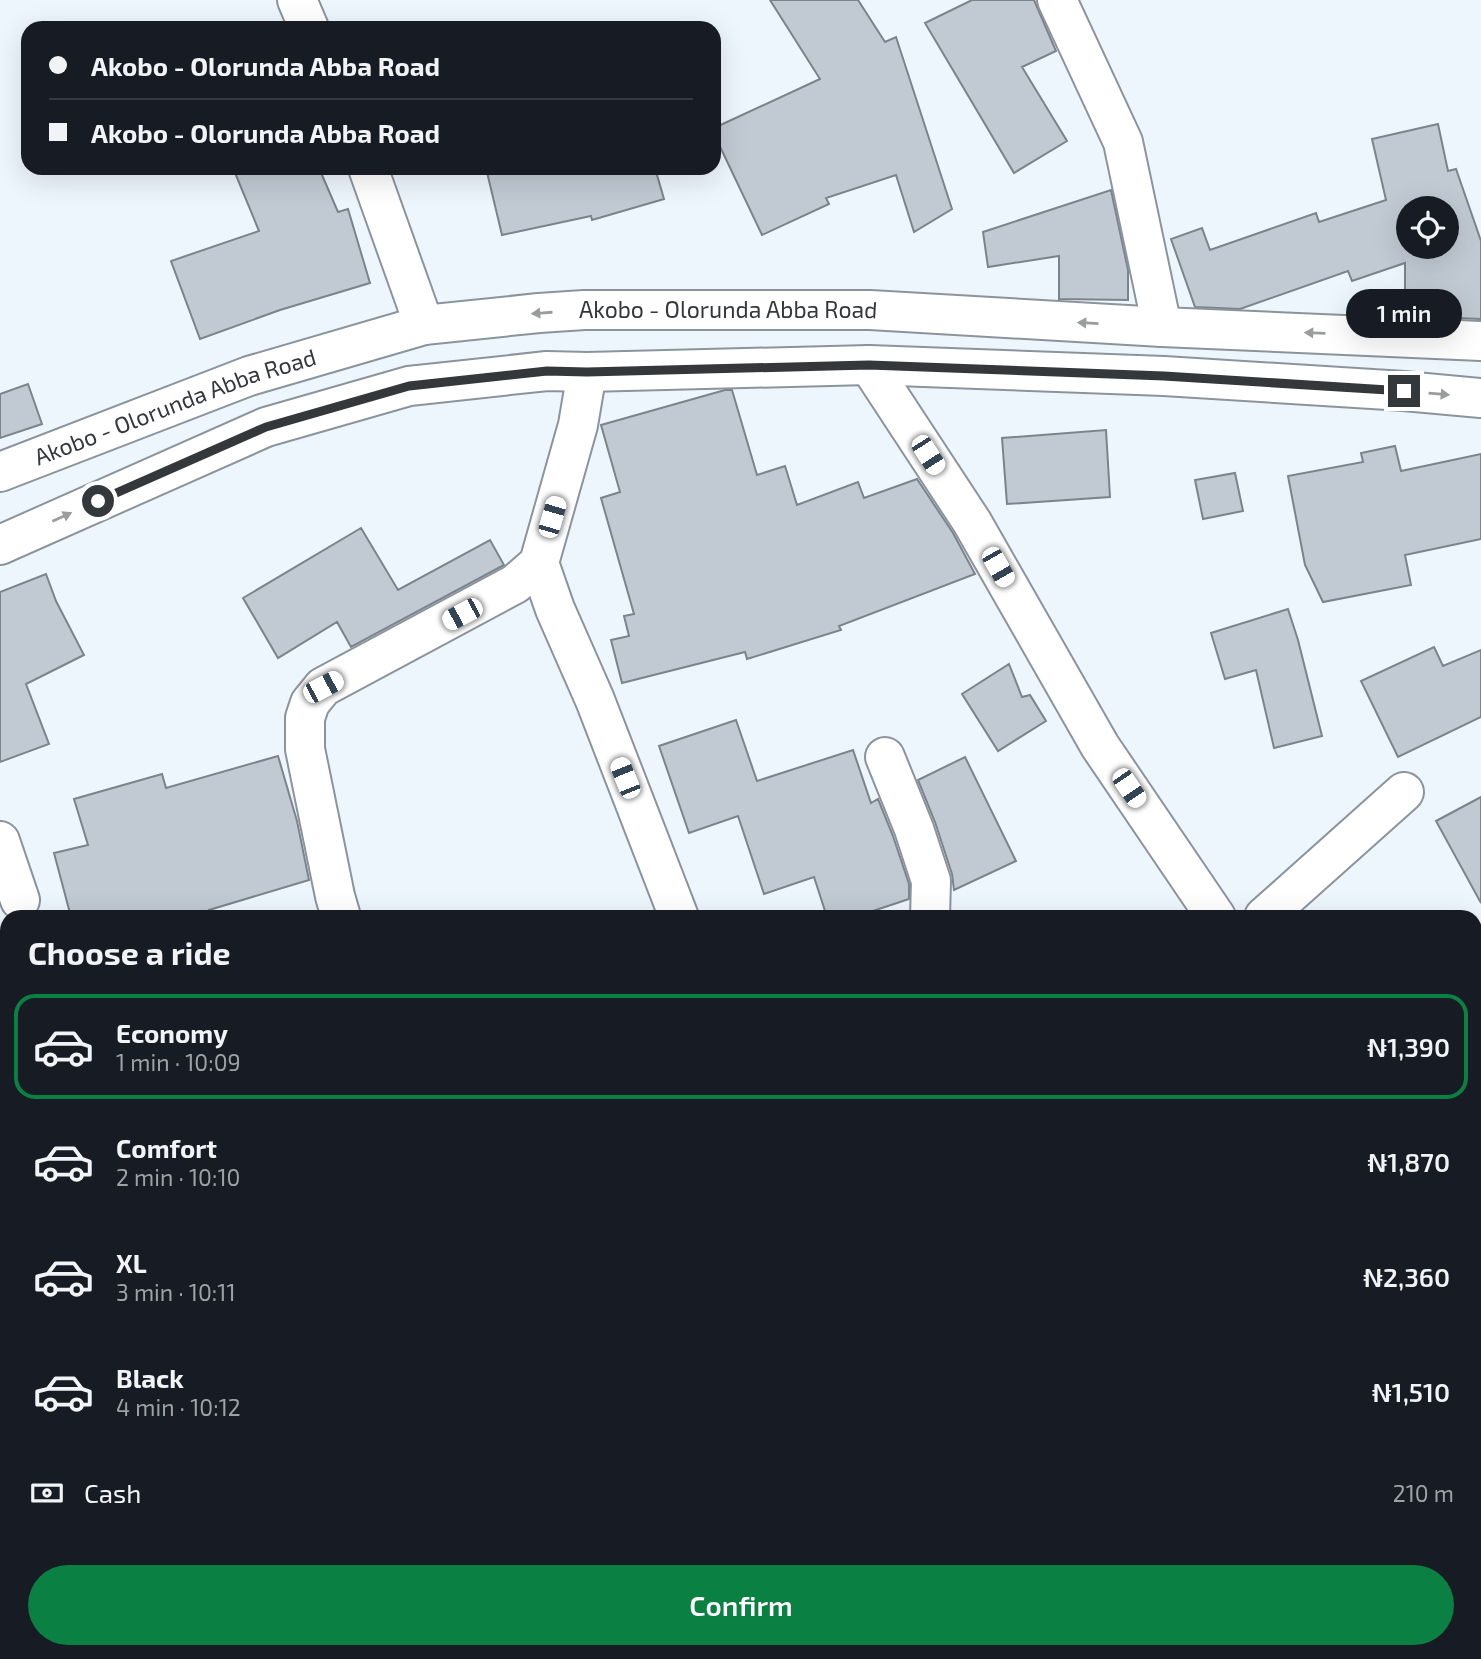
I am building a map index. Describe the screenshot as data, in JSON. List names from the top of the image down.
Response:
{
  "streets": {
    "main road": ["Akobo - Olorunda Abba Road"]
  },
  "page": {
    "banner": ["Akobo - Olorunda Abba Road", "Akobo - Olorunda Abba Road"],
    "bubble": "1 min",
    "heading": "Choose a ride",
    "list": [
      {
        "name": "Economy",
        "note": "1 min · 10:09",
        "value": "₦1,390"
      },
      {
        "name": "Comfort",
        "note": "2 min · 10:10",
        "value": "₦1,870"
      },
      {
        "name": "XL",
        "note": "3 min · 10:11",
        "value": "₦2,360"
      },
      {
        "name": "Black",
        "note": "4 min · 10:12",
        "value": "₦1,510"
      }
    ],
    "pay": ["Cash", "210 m"],
    "buttons": "Confirm"
  }
}
